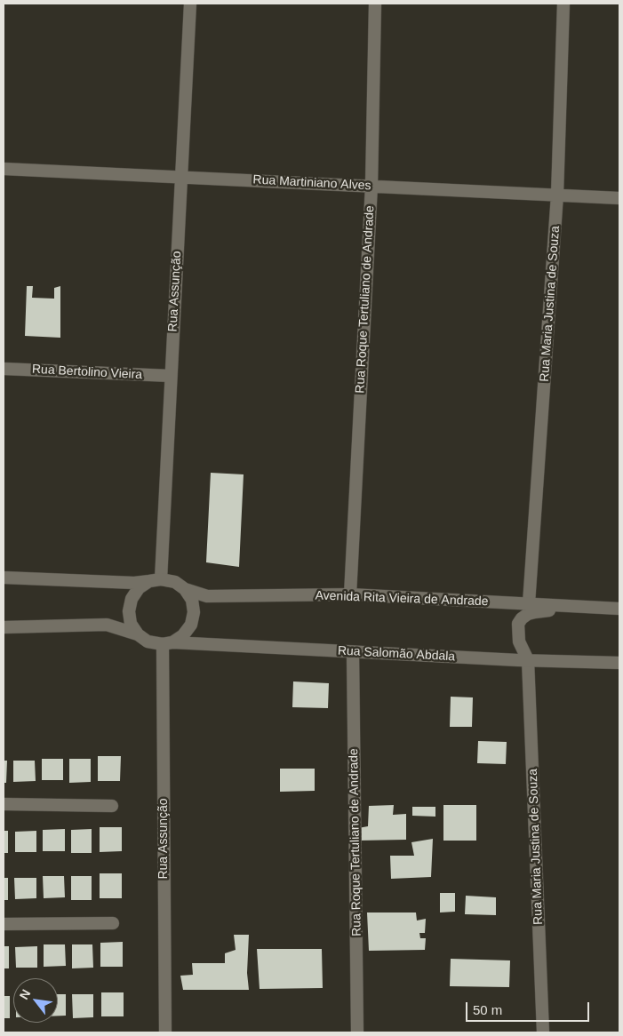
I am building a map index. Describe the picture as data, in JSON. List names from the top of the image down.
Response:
{
  "streets": {
    "street": [
      "Rua Martiniano Alves",
      "Rua Assunção",
      "Rua Roque Tertuliano de Andrade",
      "Rua Maria Justina de Souza",
      "Rua Bertolino Vieira",
      "Avenida Rita Vieira de Andrade",
      "Rua Salomão Abdala"
    ]
  },
  "crossings": [
    ["Rua Martiniano Alves", "Rua Assunção"],
    ["Rua Martiniano Alves", "Rua Roque Tertuliano de Andrade"],
    ["Rua Martiniano Alves", "Rua Maria Justina de Souza"],
    ["Rua Assunção", "Rua Bertolino Vieira"],
    ["Rua Assunção", "Avenida Rita Vieira de Andrade"],
    ["Rua Assunção", "Rua Salomão Abdala"],
    ["Rua Roque Tertuliano de Andrade", "Avenida Rita Vieira de Andrade"],
    ["Rua Roque Tertuliano de Andrade", "Rua Salomão Abdala"],
    ["Rua Maria Justina de Souza", "Avenida Rita Vieira de Andrade"],
    ["Rua Maria Justina de Souza", "Rua Salomão Abdala"],
    ["Avenida Rita Vieira de Andrade", "Rua Salomão Abdala"]
  ],
  "scale_bar": "50 m",
  "north": "top left"
}
